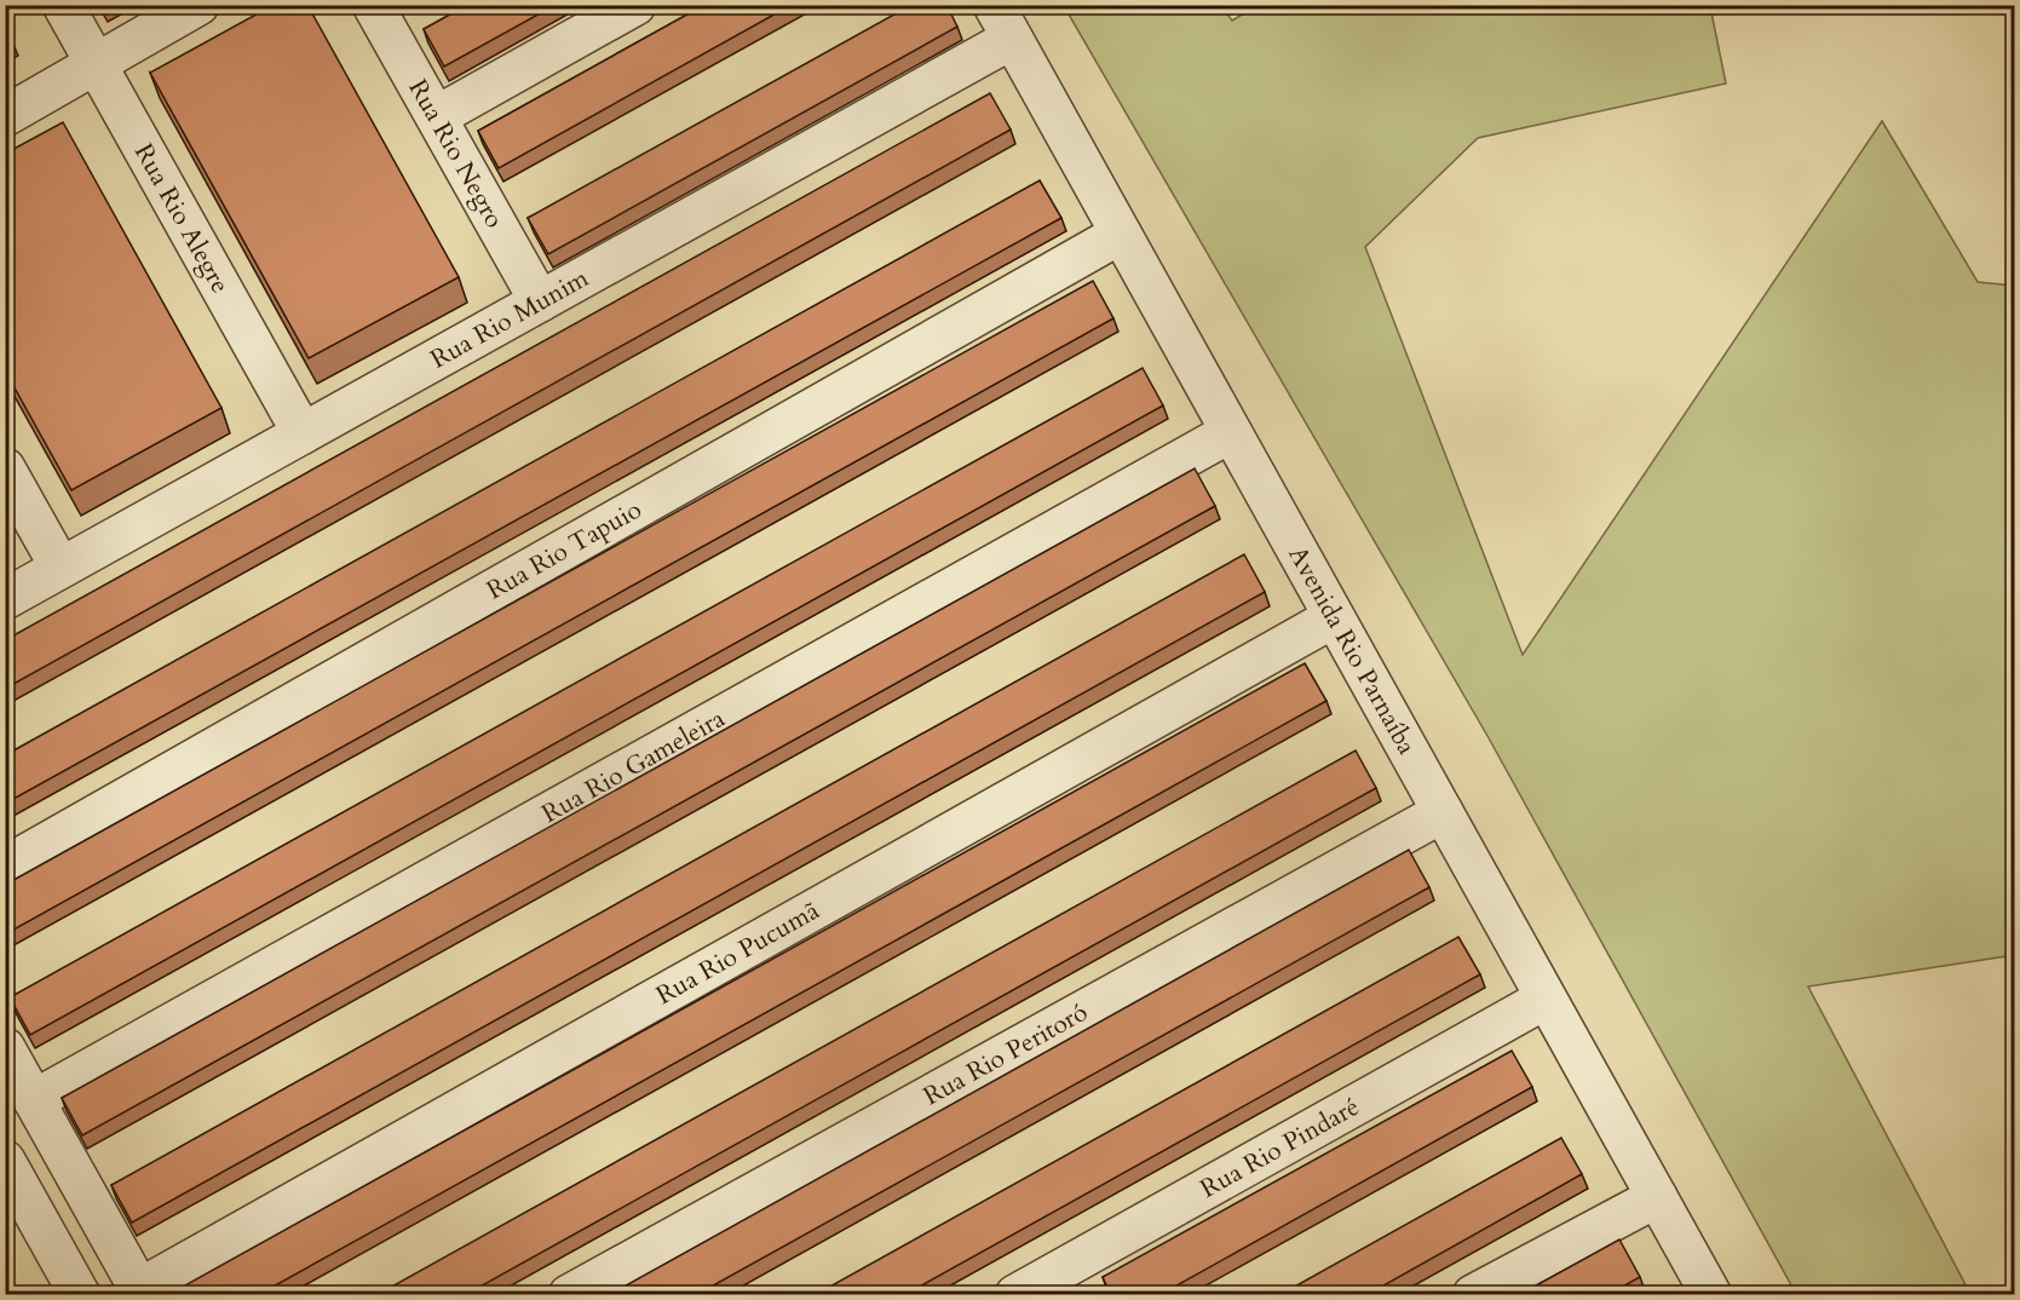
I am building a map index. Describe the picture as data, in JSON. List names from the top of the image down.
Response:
{
  "streets": {
    "street": [
      "Rua Rio Negro",
      "Rua Rio Alegre",
      "Rua Rio Munim",
      "Rua Rio Tapuio",
      "Avenida Rio Parnaíba",
      "Rua Rio Gameleira",
      "Rua Rio Pucumã",
      "Rua Rio Peritoró",
      "Rua Rio Pindaré"
    ]
  },
  "crossings": [
    ["Rua Rio Negro", "Rua Rio Munim"],
    ["Rua Rio Alegre", "Rua Rio Munim"],
    ["Rua Rio Munim", "Avenida Rio Parnaíba"],
    ["Rua Rio Tapuio", "Avenida Rio Parnaíba"],
    ["Avenida Rio Parnaíba", "Rua Rio Gameleira"],
    ["Avenida Rio Parnaíba", "Rua Rio Pucumã"],
    ["Avenida Rio Parnaíba", "Rua Rio Peritoró"],
    ["Avenida Rio Parnaíba", "Rua Rio Pindaré"]
  ]
}
